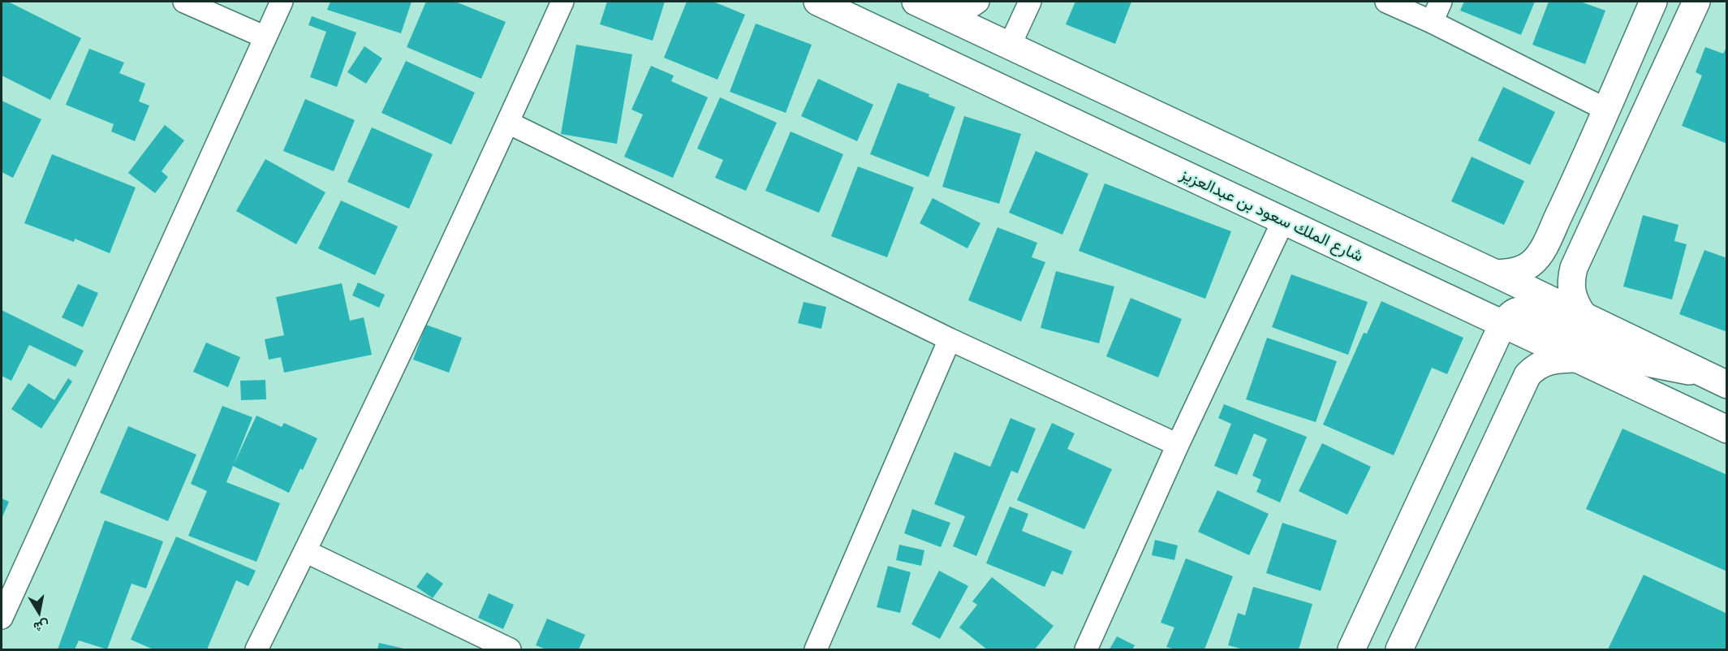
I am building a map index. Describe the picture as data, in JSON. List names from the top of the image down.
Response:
{
  "streets": {
    "main road": ["شارع الملك سعود بن عبدالعزيز"]
  },
  "north": "bottom"
}
